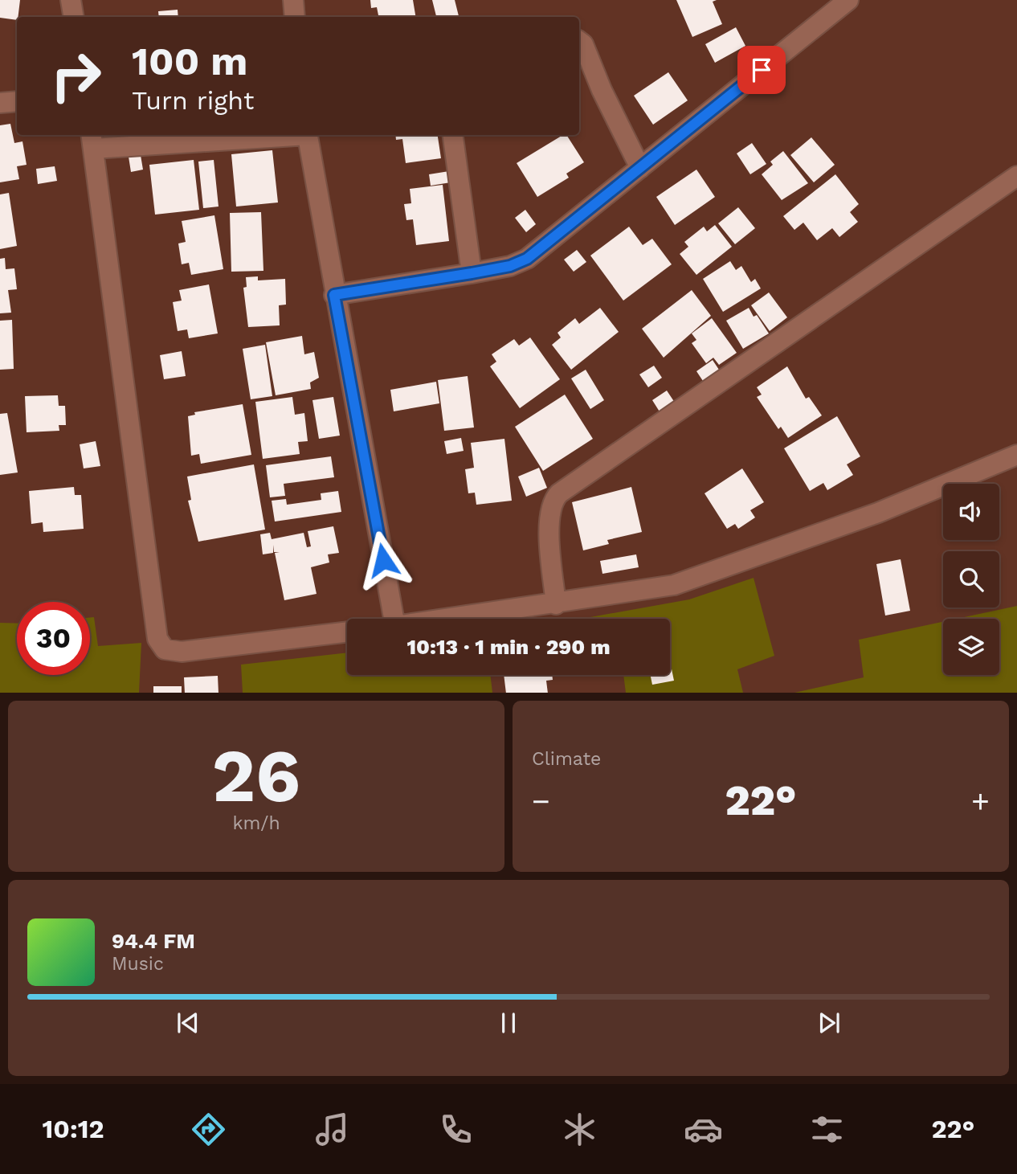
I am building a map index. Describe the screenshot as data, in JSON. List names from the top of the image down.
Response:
{
  "page": {
    "turn": ["100 m", "Turn right"],
    "limit": "30",
    "trip": "10:13 · 1 min · 290 m",
    "tile": [
      ["26", "km/h"],
      "Climate"
    ],
    "heat": ["−", "22°", "+"],
    "song": ["94.4 FM", "Music"],
    "tabs": ["10:12", "22°"]
  }
}
